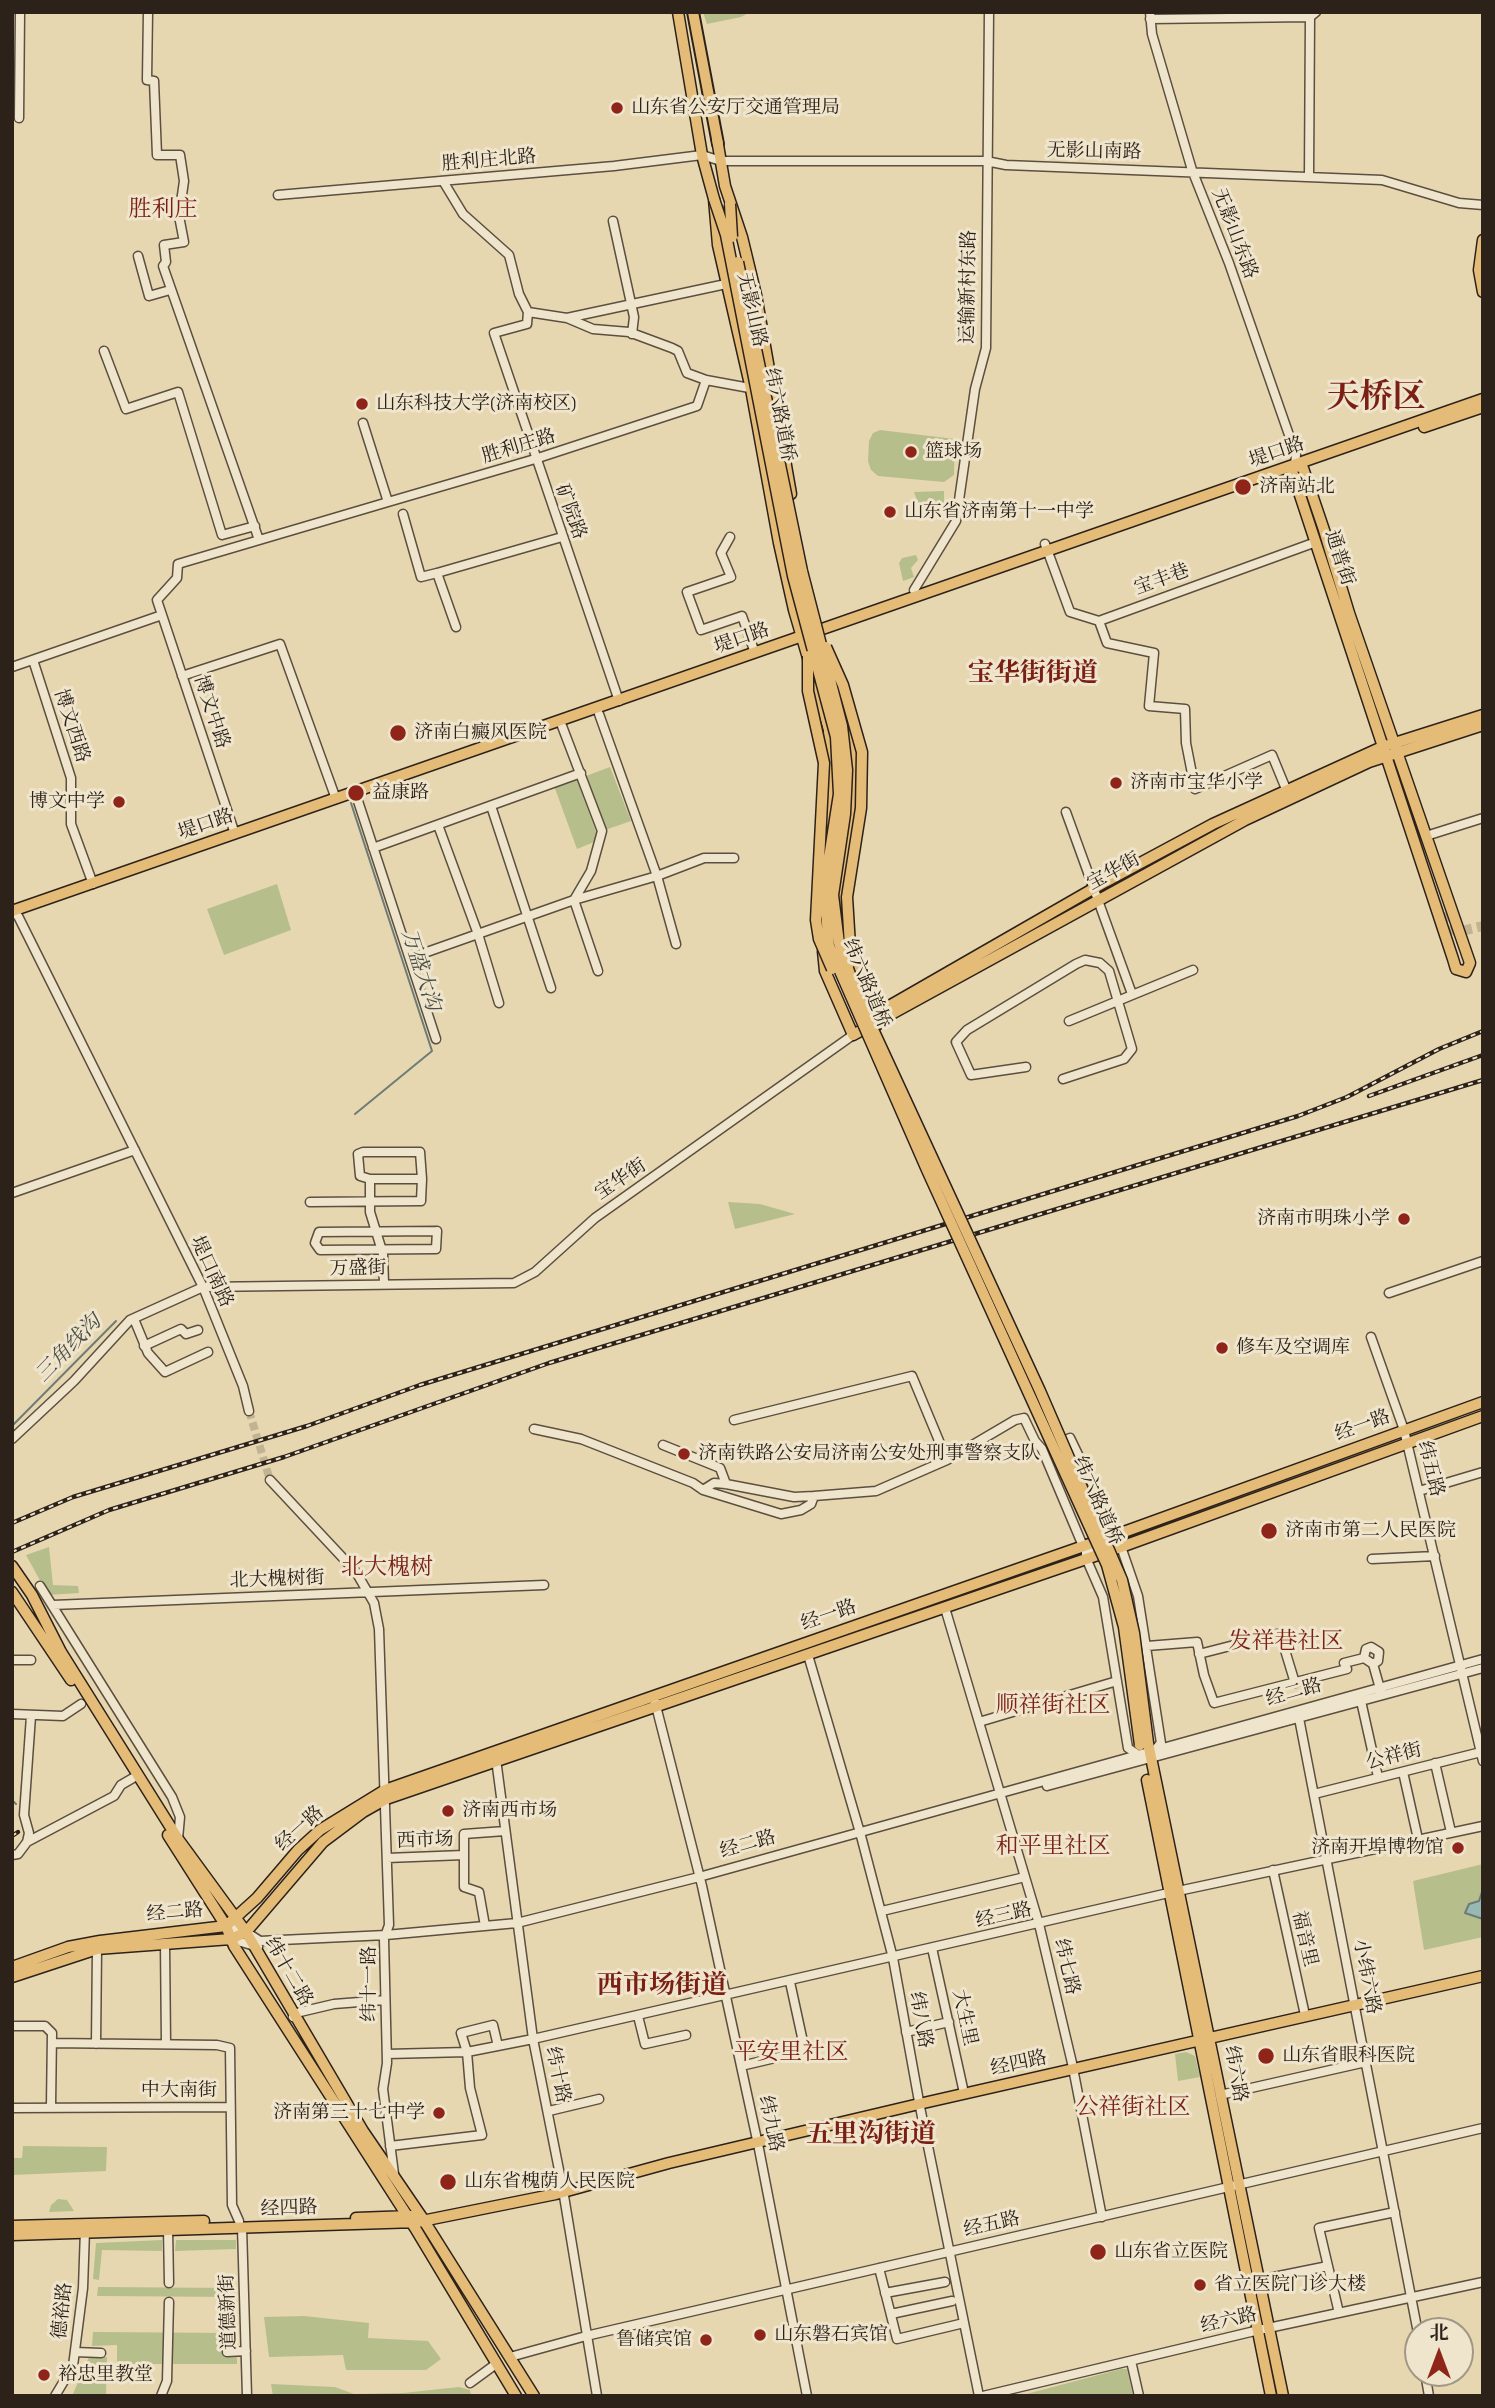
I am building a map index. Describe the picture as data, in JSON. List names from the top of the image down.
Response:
{
  "streets": {
    "main road": [
      "无影山路",
      "纬六路道桥",
      "堤口路",
      "通普街",
      "宝华街",
      "经一路",
      "经二路",
      "纬十二路",
      "经四路",
      "纬六路"
    ],
    "street": [
      "无影山南路",
      "胜利庄北路",
      "无影山东路",
      "运输新村东路",
      "胜利庄路",
      "矿院路",
      "宝丰巷",
      "博文中路",
      "博文西路",
      "万盛街",
      "堤口南路",
      "纬五路",
      "北大槐树街",
      "公祥街",
      "西市场",
      "经三路",
      "福音里",
      "纬七路",
      "小纬六路",
      "纬十一路",
      "大生里",
      "纬八路",
      "纬十路",
      "中大南街",
      "纬九路",
      "经五路",
      "德裕路",
      "道德新街",
      "经六路"
    ]
  },
  "crossings": [
    ["无影山南路", "胜利庄北路"],
    ["无影山南路", "无影山东路"],
    ["无影山南路", "运输新村东路"],
    ["无影山南路", "无影山路"],
    ["胜利庄北路", "无影山路"],
    ["无影山东路", "堤口路"],
    ["无影山东路", "通普街"],
    ["无影山路", "纬六路道桥"],
    ["无影山路", "堤口路"],
    ["纬六路道桥", "经二路"],
    ["纬六路道桥", "纬六路"],
    ["胜利庄路", "矿院路"],
    ["胜利庄路", "博文中路"],
    ["堤口路", "矿院路"],
    ["堤口路", "通普街"],
    ["堤口路", "博文中路"],
    ["堤口路", "博文西路"],
    ["堤口路", "堤口南路"],
    ["通普街", "宝丰巷"],
    ["通普街", "宝华街"],
    ["宝华街", "万盛街"],
    ["万盛街", "堤口南路"],
    ["经一路", "纬五路"],
    ["经一路", "经二路"],
    ["经一路", "纬七路"],
    ["经一路", "纬十二路"],
    ["经一路", "纬十一路"],
    ["经一路", "纬八路"],
    ["经一路", "纬六路"],
    ["经一路", "纬十路"],
    ["经一路", "纬九路"],
    ["纬五路", "经二路"],
    ["纬五路", "公祥街"],
    ["北大槐树街", "纬十一路"],
    ["经二路", "西市场"],
    ["经二路", "纬七路"],
    ["经二路", "纬十二路"],
    ["经二路", "小纬六路"],
    ["经二路", "纬十一路"],
    ["经二路", "纬八路"],
    ["经二路", "纬六路"],
    ["经二路", "纬十路"],
    ["经二路", "纬九路"],
    ["公祥街", "小纬六路"],
    ["西市场", "纬十一路"],
    ["西市场", "纬十路"],
    ["经三路", "福音里"],
    ["经三路", "纬七路"],
    ["经三路", "小纬六路"],
    ["经三路", "纬十一路"],
    ["经三路", "大生里"],
    ["经三路", "纬八路"],
    ["经三路", "纬六路"],
    ["经三路", "纬十路"],
    ["经三路", "纬九路"],
    ["福音里", "经四路"],
    ["纬七路", "经四路"],
    ["纬七路", "经五路"],
    ["纬十二路", "纬十一路"],
    ["纬十二路", "经四路"],
    ["纬十二路", "经五路"],
    ["小纬六路", "经四路"],
    ["小纬六路", "经五路"],
    ["小纬六路", "经六路"],
    ["大生里", "经四路"],
    ["纬八路", "经四路"],
    ["纬八路", "经五路"],
    ["纬八路", "经六路"],
    ["经四路", "纬六路"],
    ["经四路", "纬十路"],
    ["经四路", "中大南街"],
    ["经四路", "纬九路"],
    ["经四路", "德裕路"],
    ["经四路", "道德新街"],
    ["纬六路", "经五路"],
    ["纬六路", "经六路"],
    ["纬十路", "经五路"],
    ["中大南街", "道德新街"],
    ["纬九路", "经五路"]
  ],
  "districts": [
    "胜利庄",
    "天桥区",
    "宝华街街道",
    "北大槐树",
    "发祥巷社区",
    "顺祥街社区",
    "和平里社区",
    "西市场街道",
    "平安里社区",
    "公祥街社区",
    "五里沟街道"
  ],
  "water": ["万盛大沟", "三角线沟"],
  "places": [
    "山东省公安厅交通管理局",
    "山东科技大学(济南校区)",
    "篮球场",
    "济南站北",
    "山东省济南第十一中学",
    "济南白癜风医院",
    "济南市宝华小学",
    "益康路",
    "博文中学",
    "济南市明珠小学",
    "修车及空调库",
    "济南铁路公安局济南公安处刑事警察支队",
    "济南市第二人民医院",
    "济南西市场",
    "济南开埠博物馆",
    "山东省眼科医院",
    "济南第三十七中学",
    "山东省槐荫人民医院",
    "山东省立医院",
    "省立医院门诊大楼",
    "山东磐石宾馆",
    "鲁储宾馆",
    "裕忠里教堂"
  ],
  "north": "top"
}
